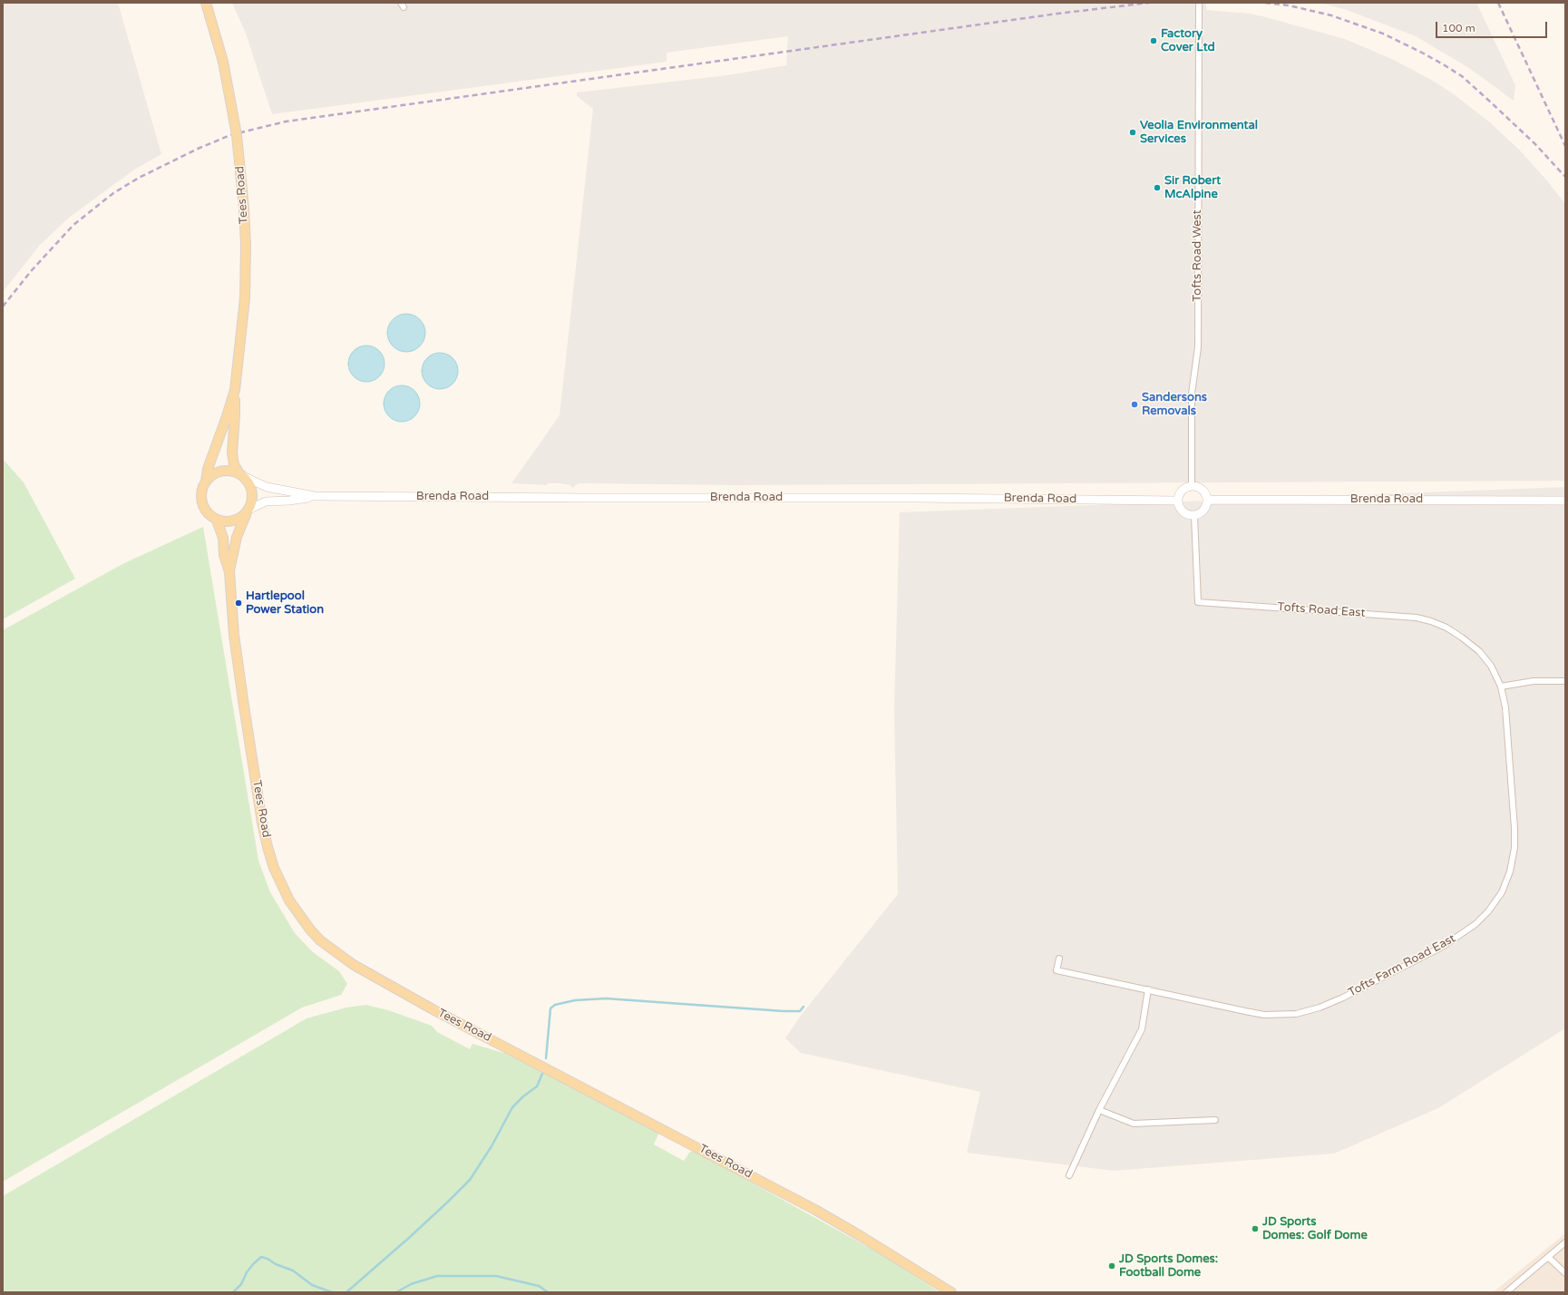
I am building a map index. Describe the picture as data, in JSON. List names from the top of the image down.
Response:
{
  "streets": {
    "main road": ["Tees Road", "Brenda Road"],
    "street": ["Tofts Road West", "Tofts Road East", "Tofts Farm Road East"]
  },
  "crossings": [
    ["Tees Road", "Brenda Road"],
    ["Tofts Road West", "Brenda Road"],
    ["Tofts Road West", "Tofts Road East"],
    ["Brenda Road", "Tofts Road East"],
    ["Tofts Road East", "Tofts Farm Road East"]
  ],
  "places": [
    "Factory Cover Ltd",
    "Veolia Environmental Services",
    "Sir Robert McAlpine",
    "Sandersons Removals",
    "Hartlepool Power Station",
    "JD Sports Domes: Golf Dome",
    "JD Sports Domes: Football Dome"
  ],
  "scale_bar": "100 m"
}
